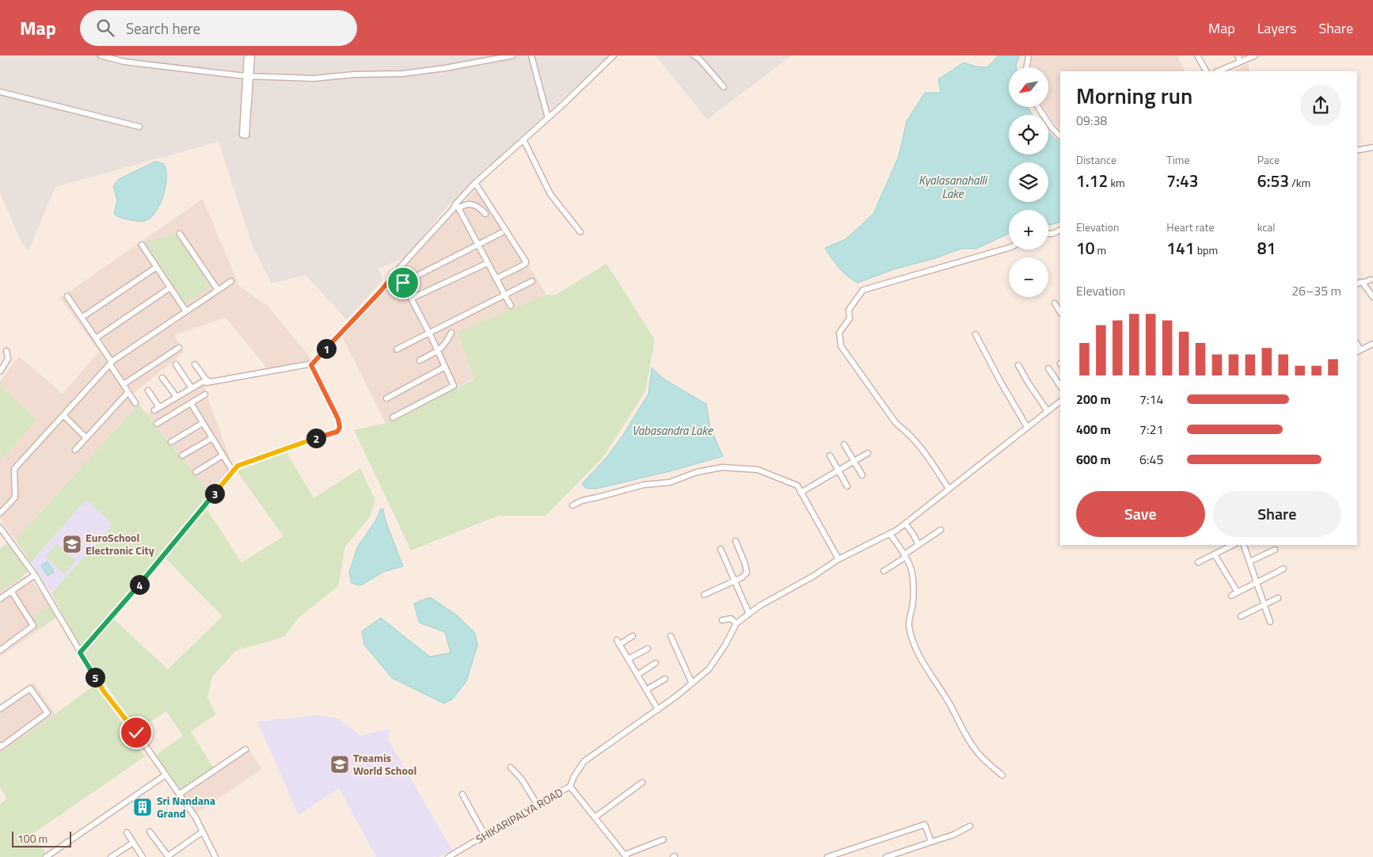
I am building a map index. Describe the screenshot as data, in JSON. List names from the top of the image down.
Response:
{
  "streets": {
    "street": ["SHIKARIPALYA ROAD"]
  },
  "water": ["Kyalasanahalli Lake", "Vabasandra Lake"],
  "places": {
    "school or university": ["EuroSchool Electronic City", "Treamis World School"],
    "building": ["Sri Nandana Grand"]
  },
  "scale_bar": "100 m",
  "north": "bottom left",
  "page": {
    "header": "Map",
    "search": "Search here",
    "nav": ["Map", "Layers", "Share"],
    "map_buttons": ["+", "−"],
    "heading": ["Morning run", "09:38"],
    "stats": [
      ["Distance", "1.12 km"],
      ["Time", "7:43"],
      ["Pace", "6:53 /km"],
      ["Elevation", "10 m"],
      ["Heart rate", "141 bpm"],
      ["kcal", "81"]
    ],
    "chart": ["Elevation", "26–35 m"],
    "pins": [
      "1",
      "2",
      "3",
      "4",
      "5"
    ],
    "list": [
      {
        "name": "200 m",
        "note": "7:14"
      },
      {
        "name": "400 m",
        "note": "7:21"
      },
      {
        "name": "600 m",
        "note": "6:45"
      }
    ],
    "buttons": ["Save", "Share"],
    "scale": "100 m"
  }
}
